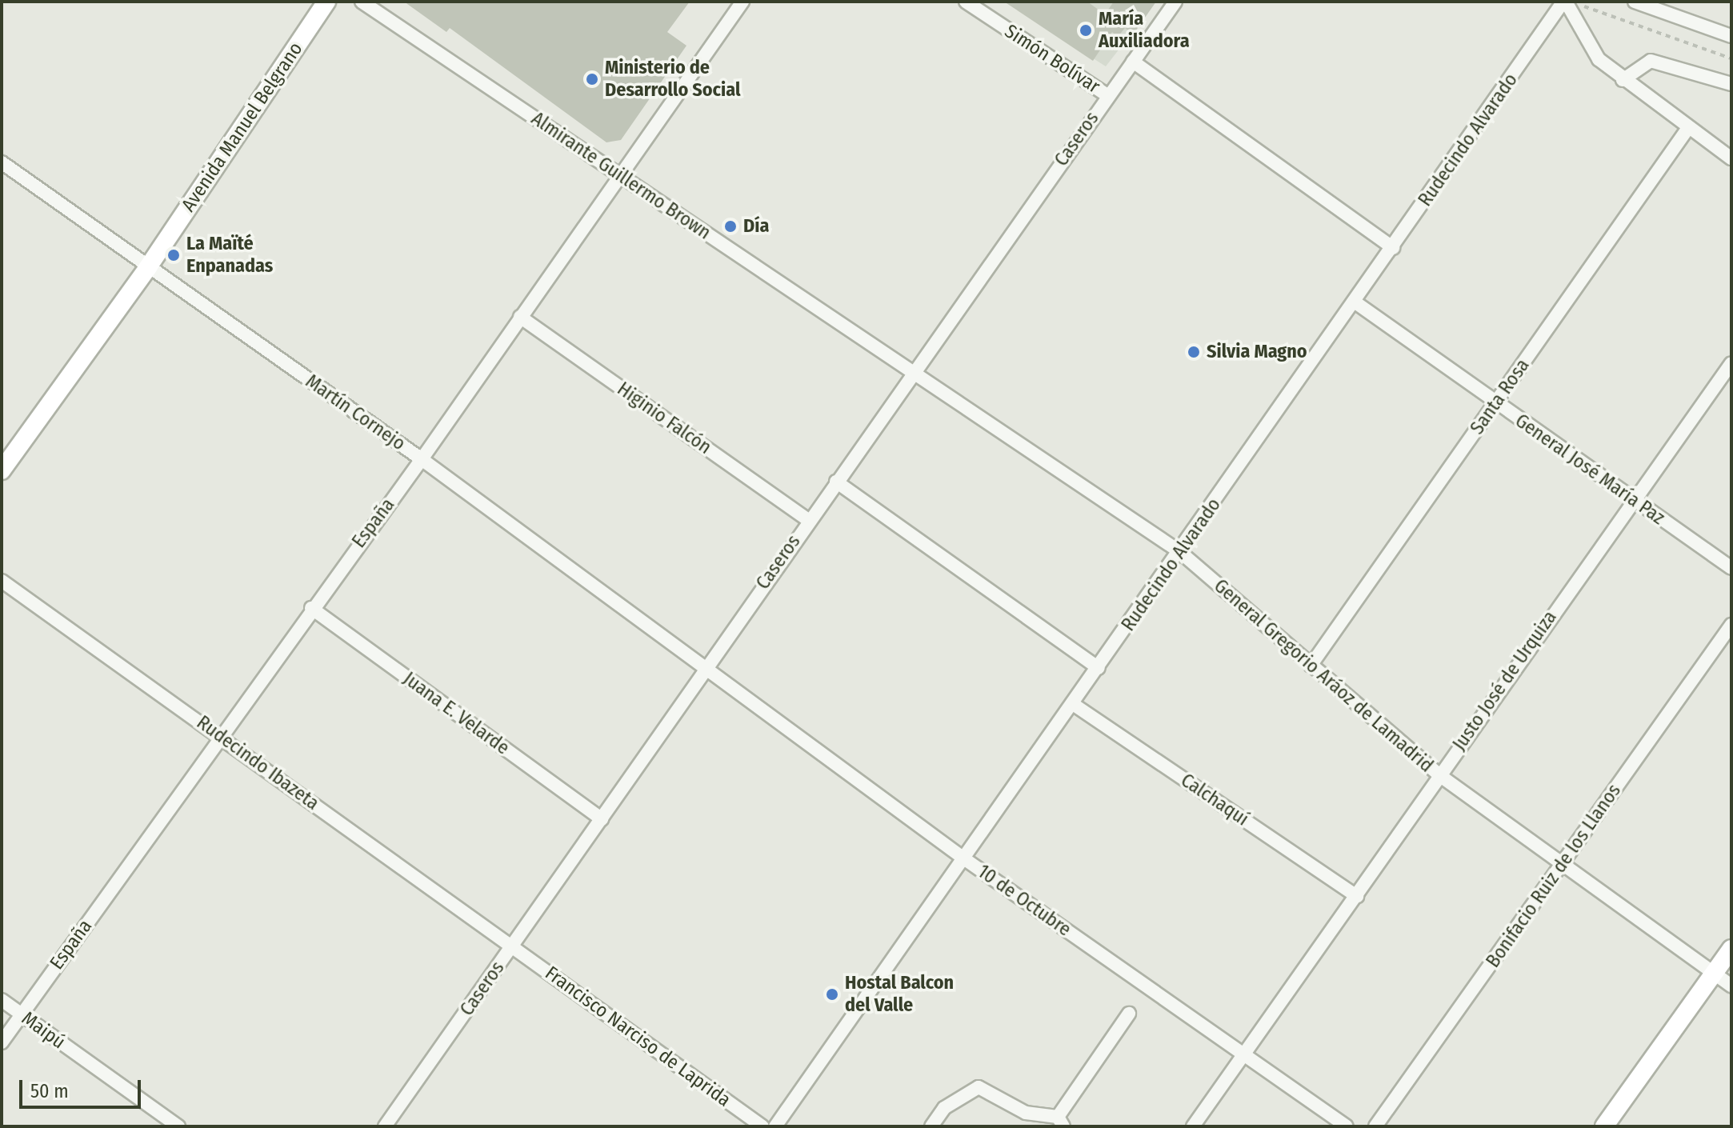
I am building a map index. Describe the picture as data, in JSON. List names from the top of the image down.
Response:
{
  "streets": {
    "main road": ["Avenida Manuel Belgrano"],
    "street": [
      "Simón Bolívar",
      "Caseros",
      "Rudecindo Alvarado",
      "Almirante Guillermo Brown",
      "Santa Rosa",
      "Martín Cornejo",
      "Higinio Falcón",
      "General José María Paz",
      "España",
      "General Gregorio Aráoz de Lamadrid",
      "Justo José de Urquiza",
      "Juana E. Velarde",
      "Rudecindo Ibazeta",
      "Calchaquí",
      "Bonifacio Ruiz de los Llanos",
      "10 de Octubre",
      "Maipú",
      "Francisco Narciso de Laprida"
    ]
  },
  "crossings": [
    ["Simón Bolívar", "Caseros"],
    ["Avenida Manuel Belgrano", "Martín Cornejo"],
    ["Caseros", "Almirante Guillermo Brown"],
    ["Caseros", "Martín Cornejo"],
    ["Caseros", "Higinio Falcón"],
    ["Caseros", "General Gregorio Aráoz de Lamadrid"],
    ["Caseros", "Juana E. Velarde"],
    ["Caseros", "Rudecindo Ibazeta"],
    ["Caseros", "10 de Octubre"],
    ["Caseros", "Francisco Narciso de Laprida"],
    ["Rudecindo Alvarado", "General José María Paz"],
    ["Rudecindo Alvarado", "General Gregorio Aráoz de Lamadrid"],
    ["Rudecindo Alvarado", "Calchaquí"],
    ["Rudecindo Alvarado", "10 de Octubre"],
    ["Almirante Guillermo Brown", "España"],
    ["Almirante Guillermo Brown", "General Gregorio Aráoz de Lamadrid"],
    ["Santa Rosa", "General José María Paz"],
    ["Santa Rosa", "General Gregorio Aráoz de Lamadrid"],
    ["Martín Cornejo", "España"],
    ["Martín Cornejo", "10 de Octubre"],
    ["Higinio Falcón", "España"],
    ["General José María Paz", "Justo José de Urquiza"],
    ["España", "Juana E. Velarde"],
    ["España", "Rudecindo Ibazeta"],
    ["España", "Maipú"],
    ["General Gregorio Aráoz de Lamadrid", "Justo José de Urquiza"],
    ["General Gregorio Aráoz de Lamadrid", "Bonifacio Ruiz de los Llanos"],
    ["Justo José de Urquiza", "Calchaquí"],
    ["Justo José de Urquiza", "10 de Octubre"],
    ["Rudecindo Ibazeta", "Francisco Narciso de Laprida"]
  ],
  "places": [
    "María Auxiliadora",
    "Ministerio de Desarrollo Social",
    "Día",
    "La Maïté Enpanadas",
    "Silvia Magno",
    "Hostal Balcon del Valle"
  ],
  "scale_bar": "50 m"
}
